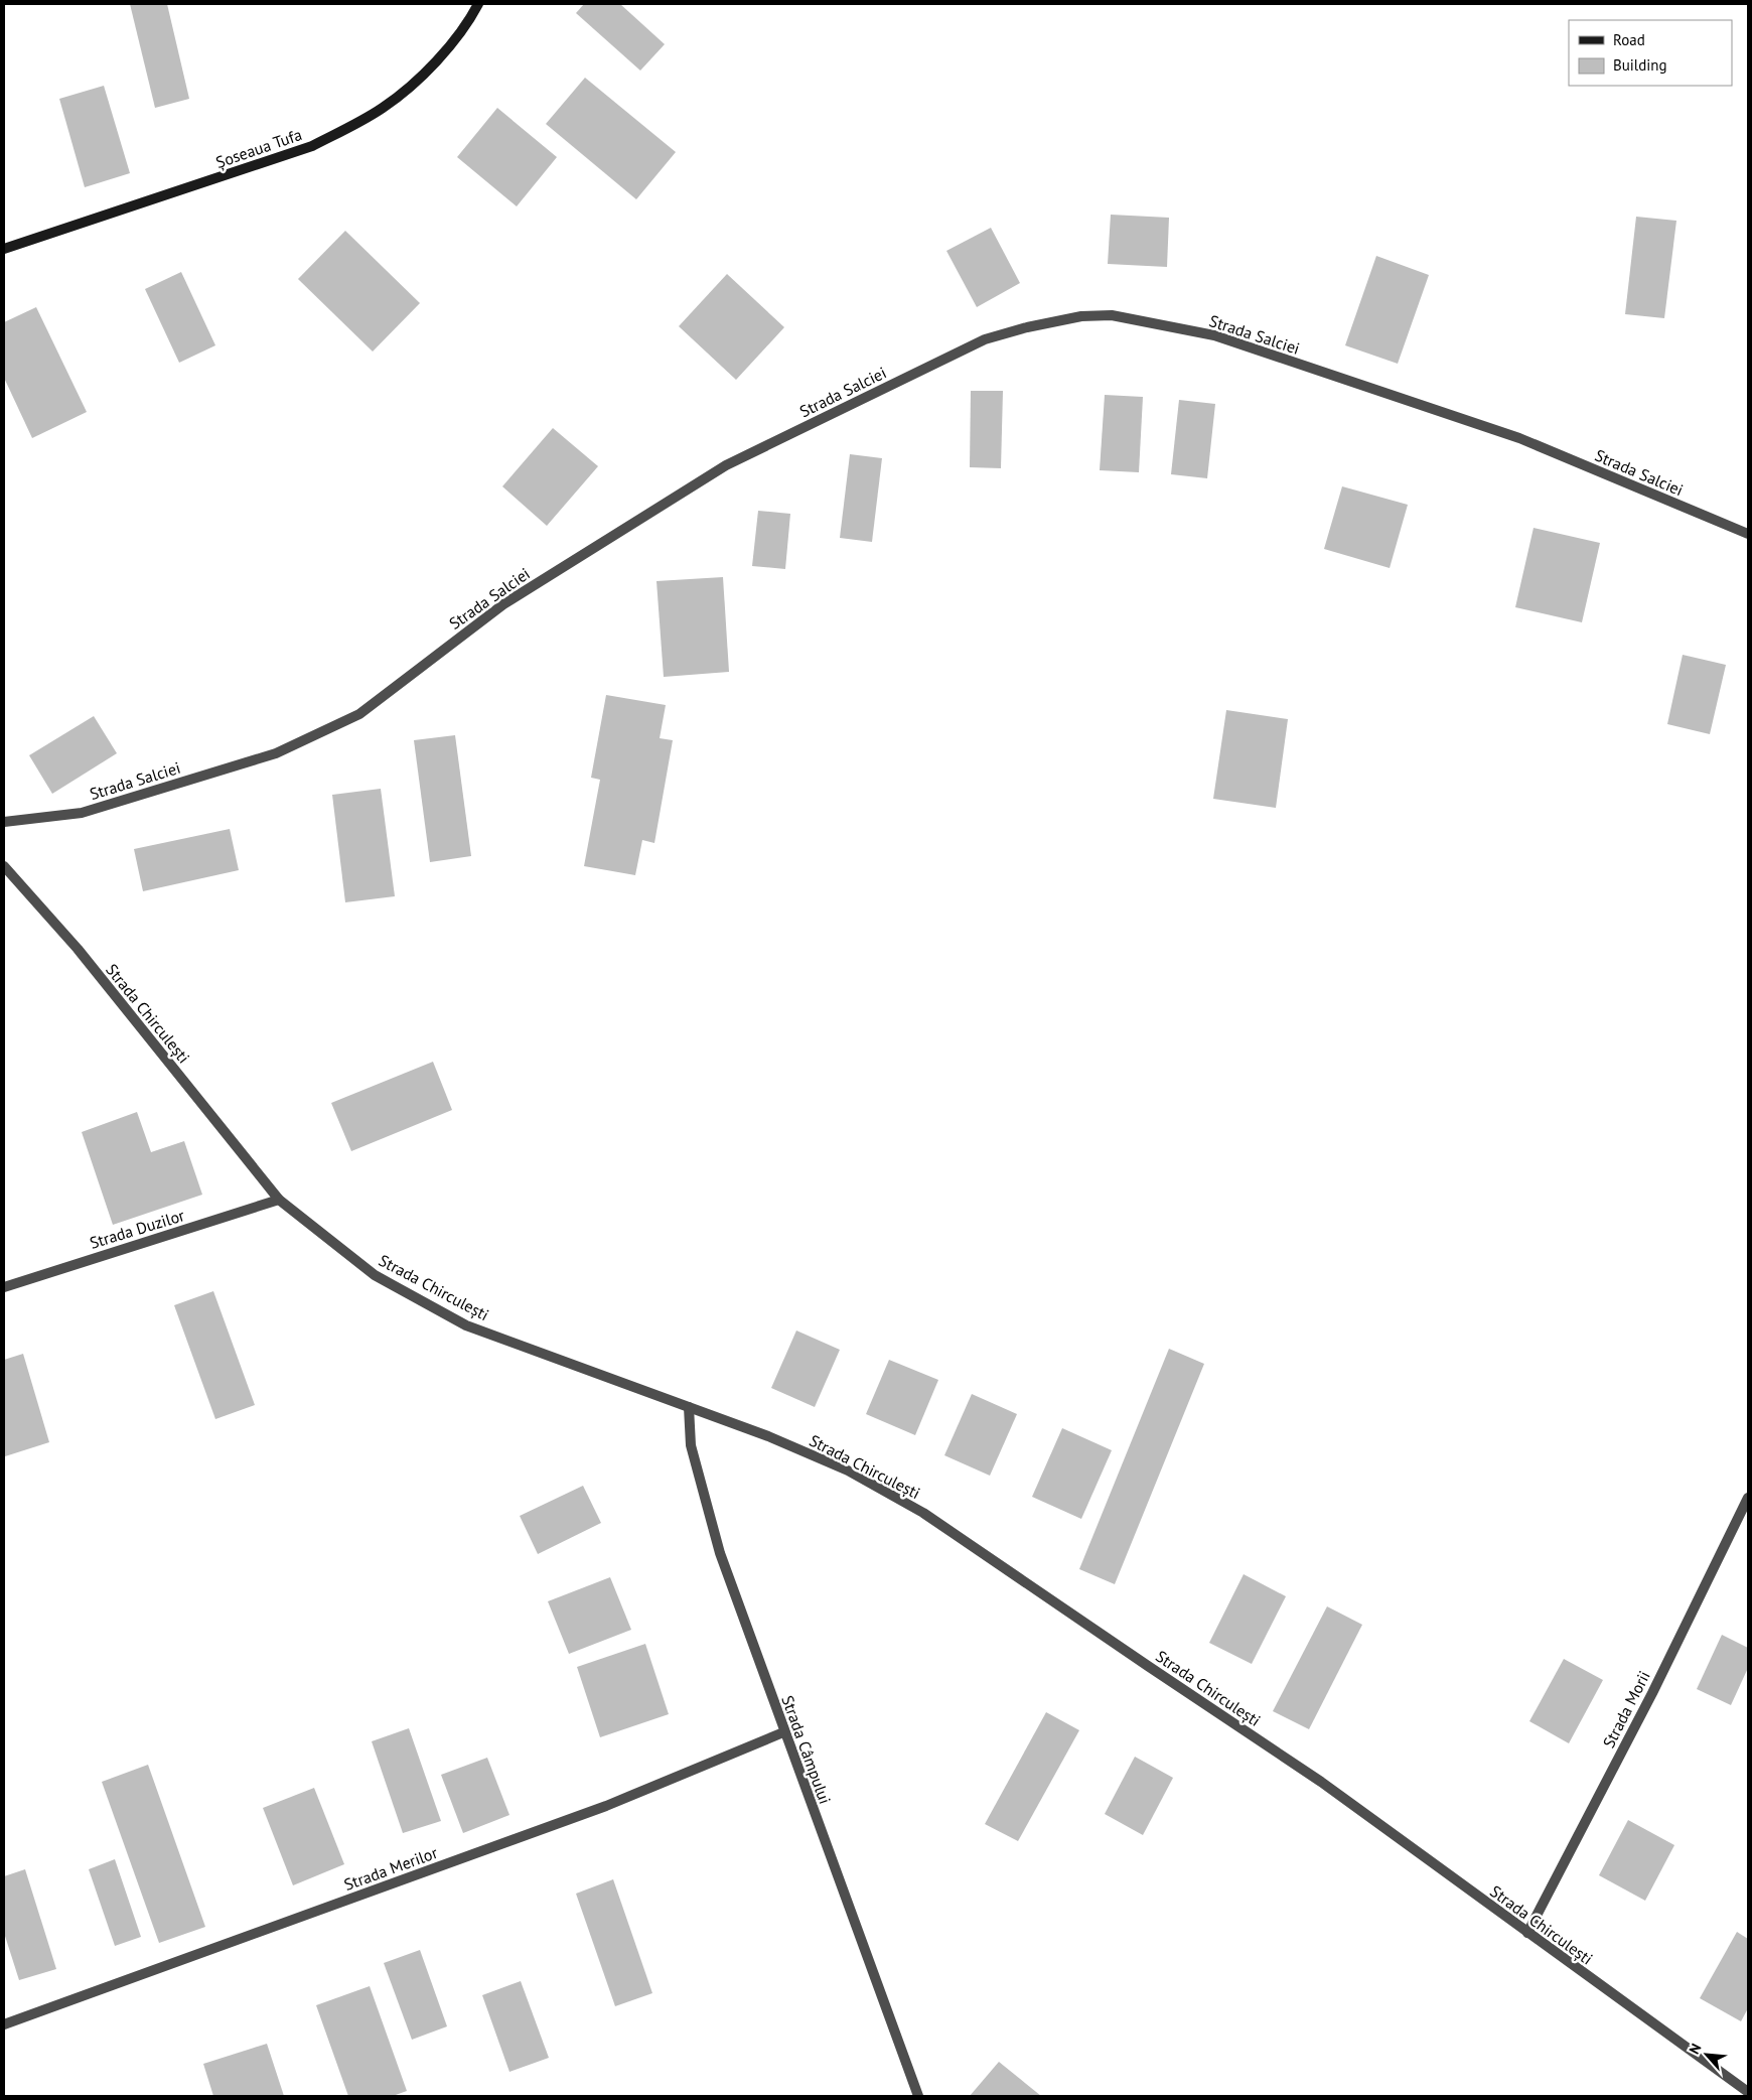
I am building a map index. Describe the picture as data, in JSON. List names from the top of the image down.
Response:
{
  "streets": {
    "main road": ["Șoseaua Tufa"],
    "street": [
      "Strada Salciei",
      "Strada Chirculești",
      "Strada Duzilor",
      "Strada Morii",
      "Strada Câmpului",
      "Strada Merilor"
    ]
  },
  "crossings": [
    ["Strada Chirculești", "Strada Duzilor"],
    ["Strada Chirculești", "Strada Morii"],
    ["Strada Chirculești", "Strada Câmpului"],
    ["Strada Câmpului", "Strada Merilor"]
  ],
  "legend": ["Road", "Building"],
  "north": "top left"
}
